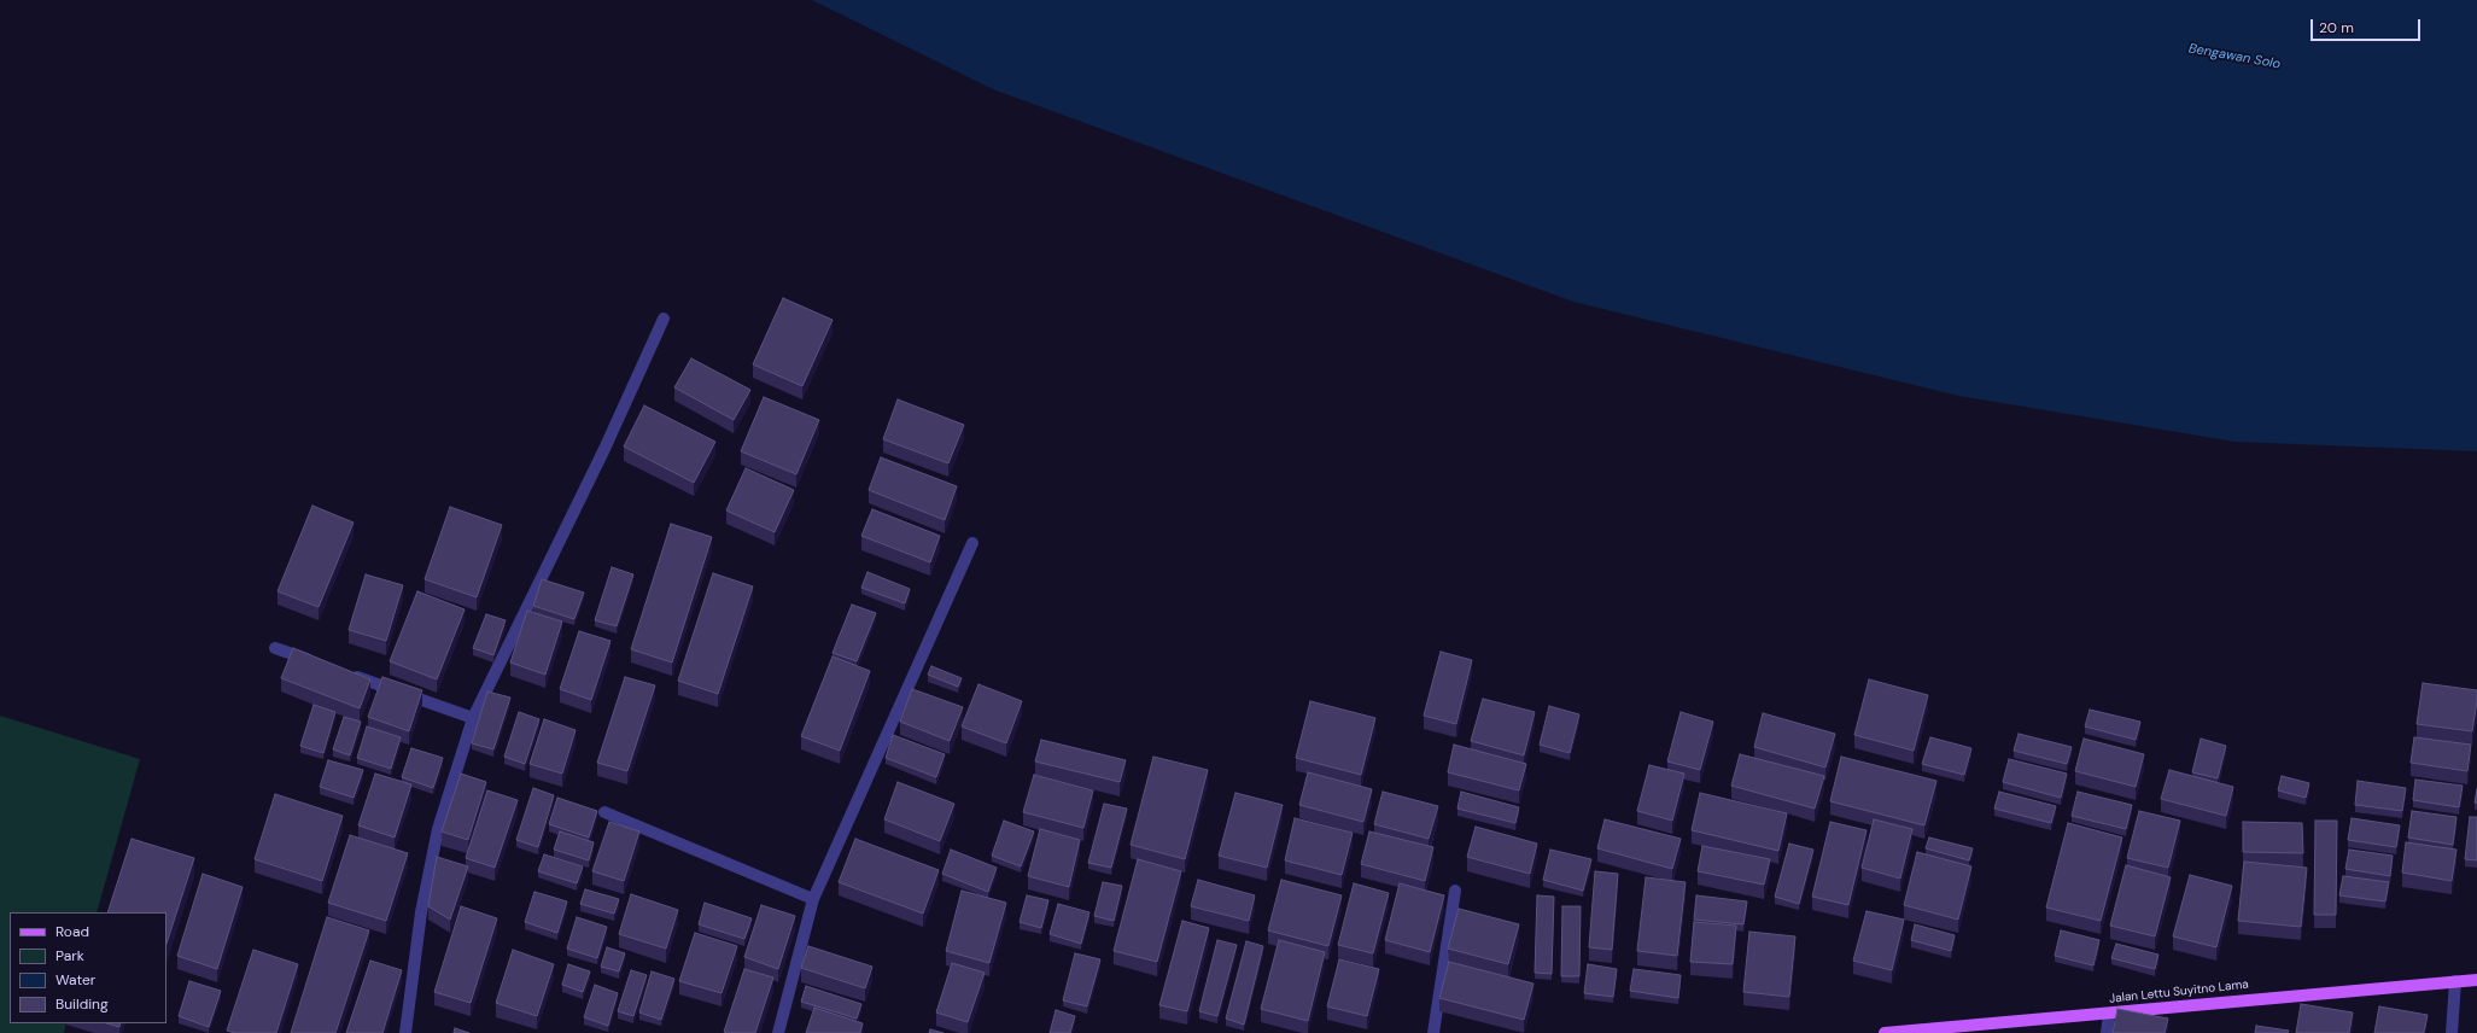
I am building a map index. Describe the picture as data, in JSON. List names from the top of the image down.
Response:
{
  "streets": {
    "main road": ["Jalan Lettu Suyitno Lama"]
  },
  "water": ["Bengawan Solo"],
  "legend": [
    "Road",
    "Park",
    "Water",
    "Building"
  ],
  "scale_bar": "20 m"
}
